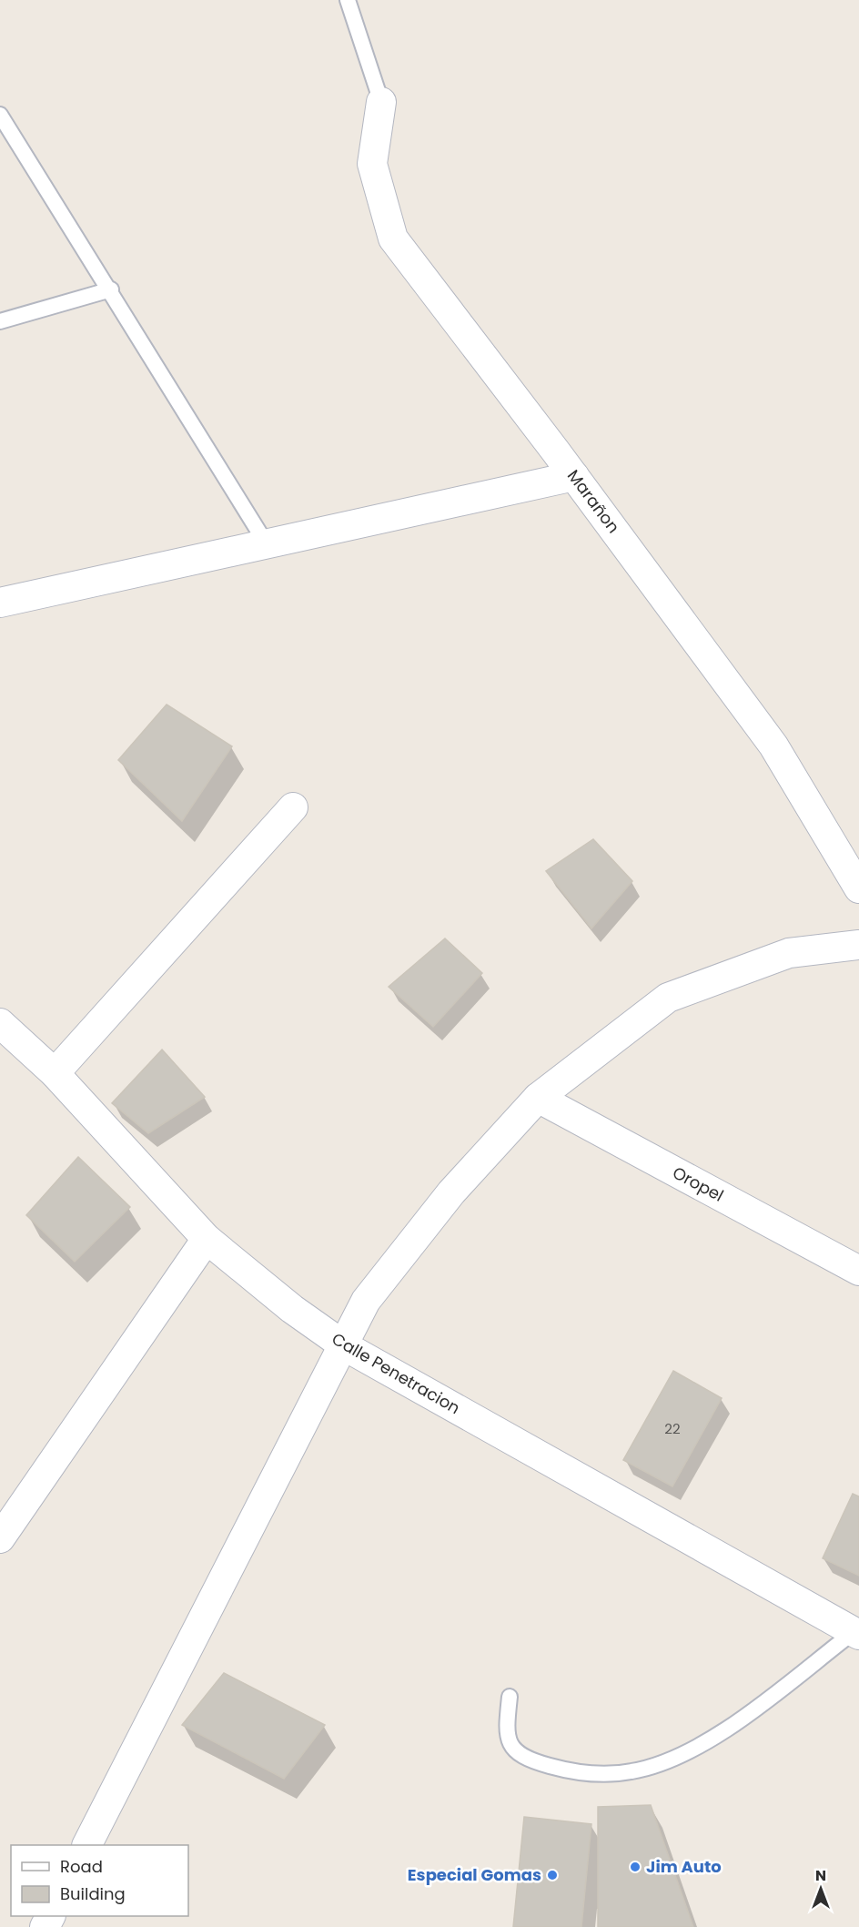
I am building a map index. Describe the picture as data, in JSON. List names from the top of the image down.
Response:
{
  "streets": {
    "street": ["Marañon", "Oropel", "Calle Penetracion"]
  },
  "places": ["Jim Auto", "Especial Gomas"],
  "house_numbers": ["22"],
  "legend": ["Road", "Building"],
  "north": "top"
}
